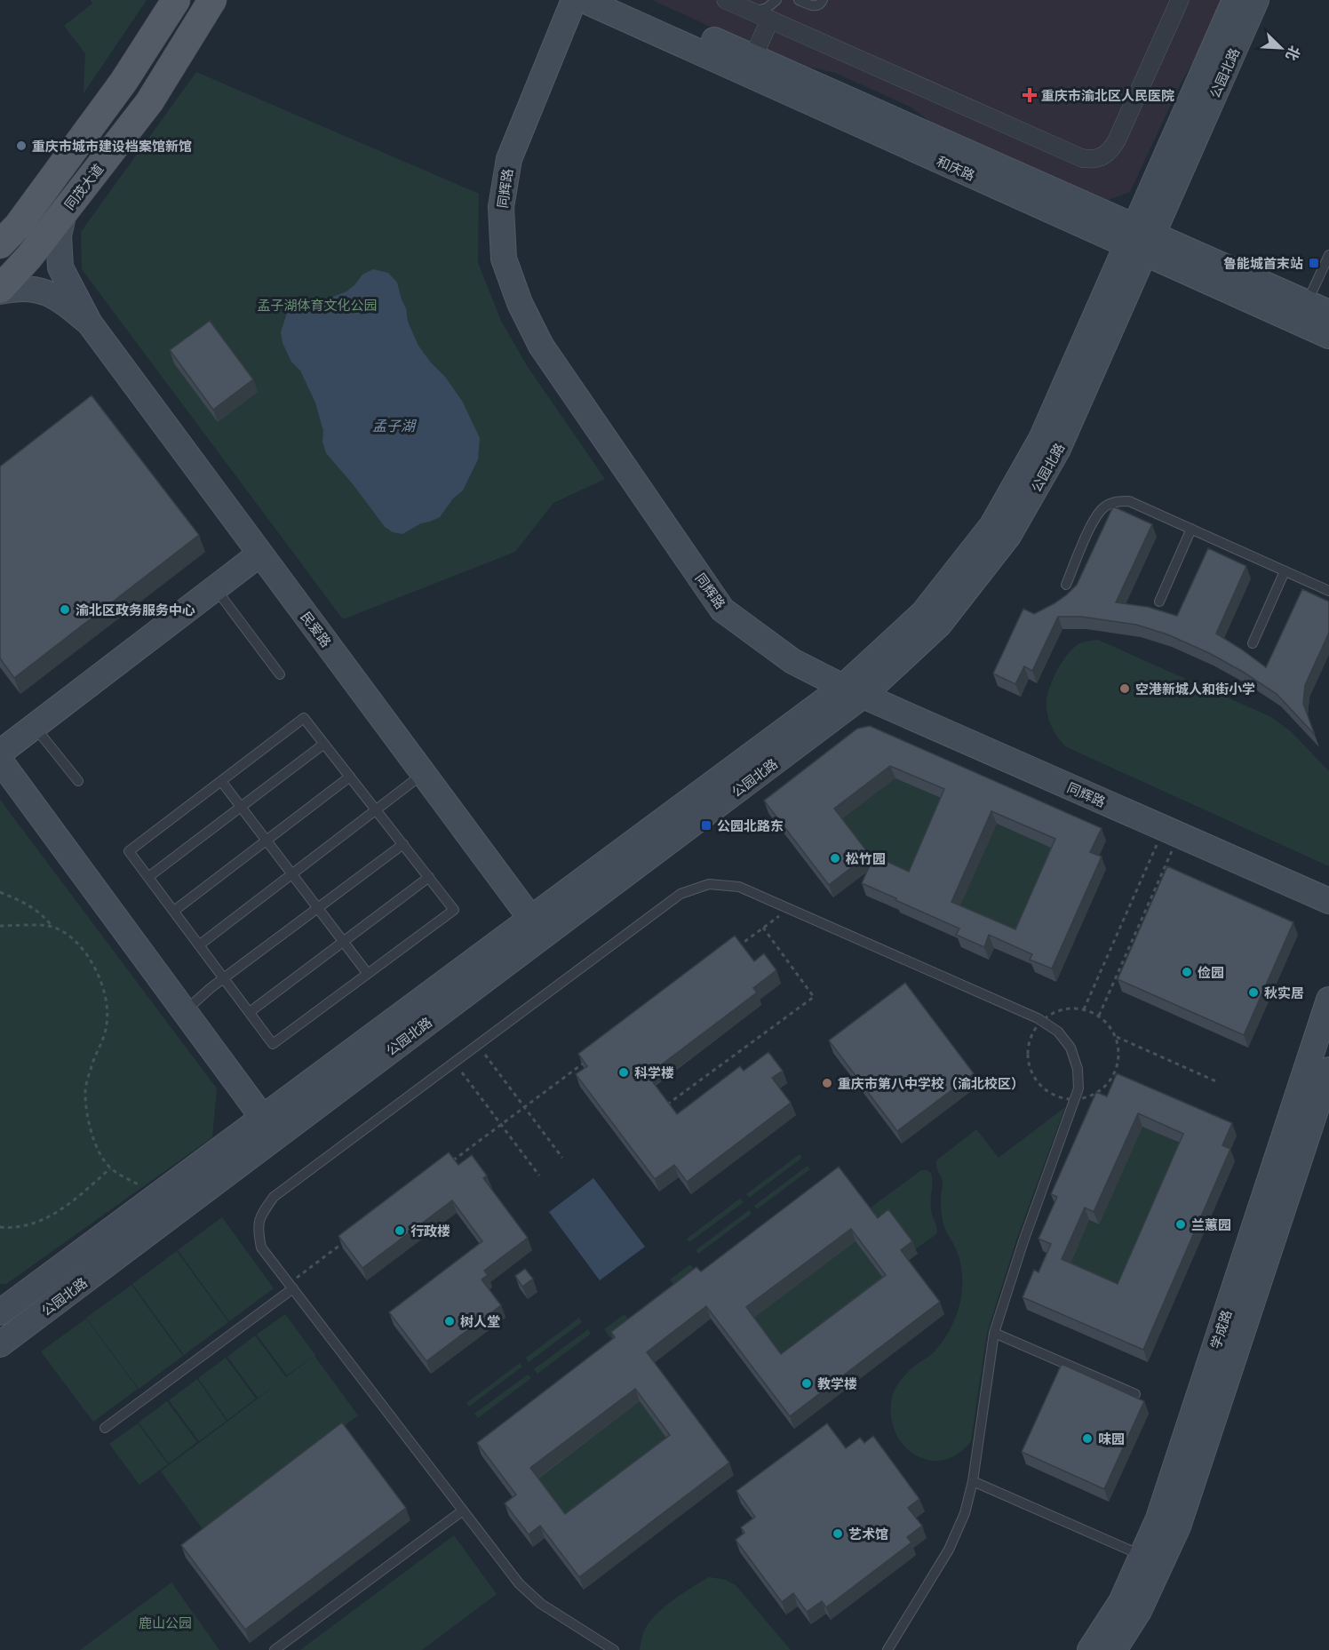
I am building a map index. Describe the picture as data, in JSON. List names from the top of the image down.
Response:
{
  "streets": {
    "main road": ["同茂大道"],
    "street": [
      "公园北路",
      "和庆路",
      "同辉路",
      "民爱路",
      "学成路"
    ]
  },
  "crossings": [
    ["公园北路", "和庆路"],
    ["公园北路", "同辉路"],
    ["公园北路", "民爱路"]
  ],
  "water": ["孟子湖"],
  "parks": ["孟子湖体育文化公园", "鹿山公园"],
  "places": {
    "health": ["重庆市渝北区人民医院"],
    "other": [
      "重庆市城市建设档案馆新馆",
      "渝北区政务服务中心",
      "空港新城人和街小学",
      "松竹园",
      "俭园",
      "秋实居",
      "科学楼",
      "重庆市第八中学校（渝北校区）",
      "兰蕙园",
      "行政楼",
      "树人堂",
      "教学楼",
      "味园",
      "艺术馆"
    ],
    "transit": ["鲁能城首末站", "公园北路东"]
  },
  "north": "bottom right"
}
